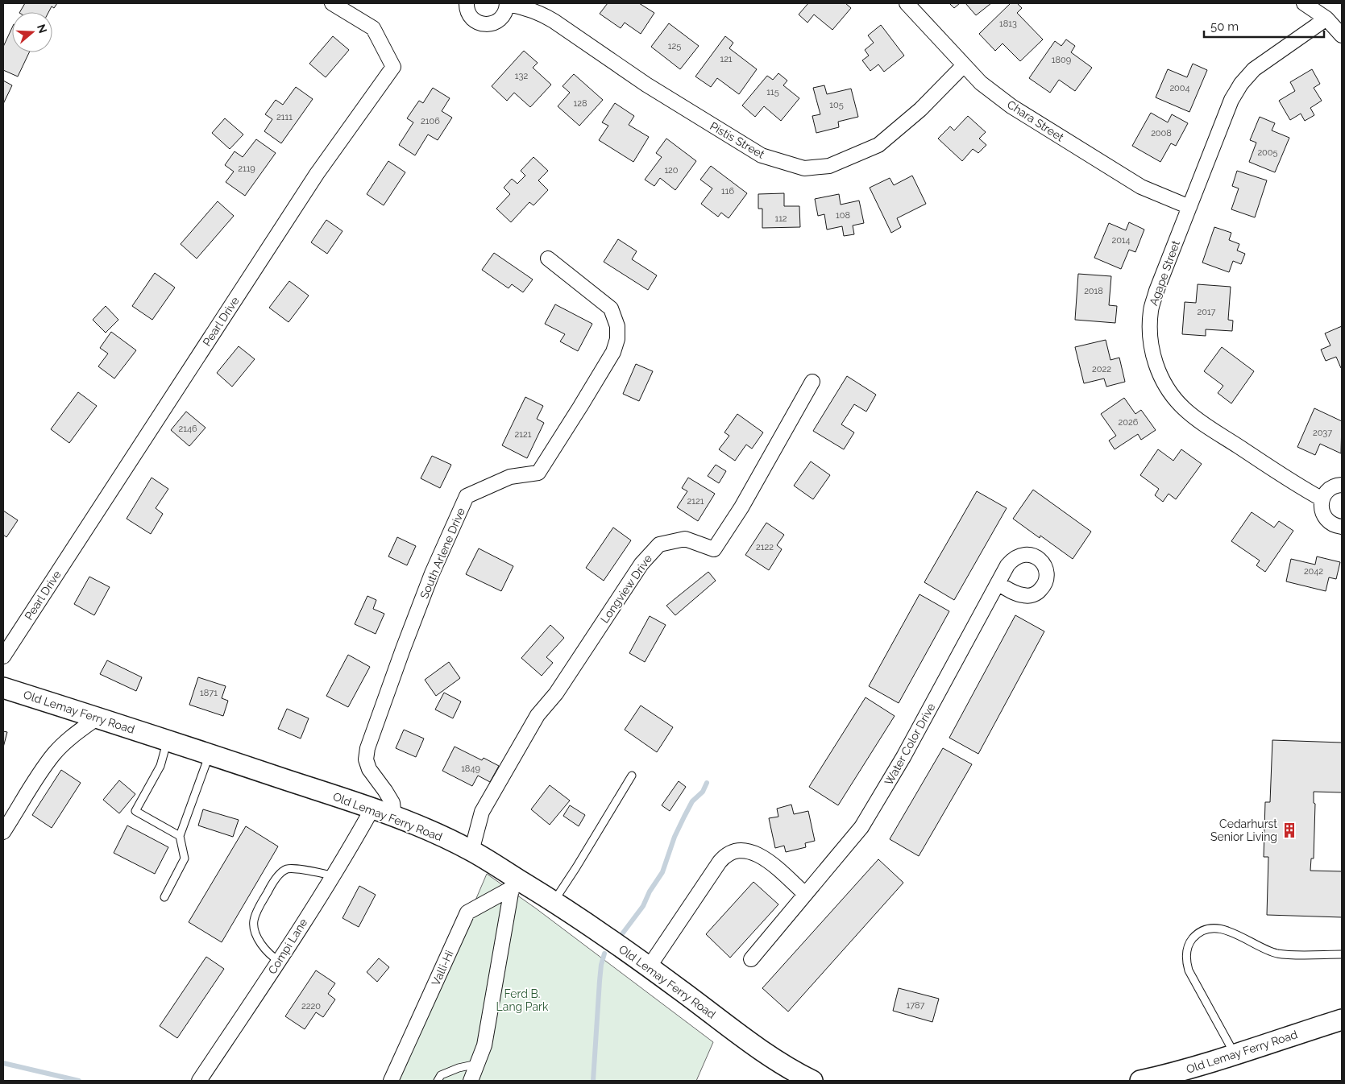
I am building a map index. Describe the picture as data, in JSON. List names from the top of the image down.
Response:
{
  "streets": {
    "main road": ["Old Lemay Ferry Road"],
    "street": [
      "Chara Street",
      "Pistis Street",
      "Agape Street",
      "Pearl Drive",
      "South Arlene Drive",
      "Longview Drive",
      "Water Color Drive",
      "Compi Lane",
      "Valli-Hi"
    ]
  },
  "crossings": [
    ["Chara Street", "Pistis Street"],
    ["Chara Street", "Agape Street"],
    ["South Arlene Drive", "Old Lemay Ferry Road"],
    ["Longview Drive", "Old Lemay Ferry Road"],
    ["Old Lemay Ferry Road", "Compi Lane"],
    ["Old Lemay Ferry Road", "Valli-Hi"]
  ],
  "parks": ["Ferd B. Lang Park"],
  "places": {
    "building": ["Cedarhurst Senior Living"]
  },
  "house_numbers": [
    "1813",
    "125",
    "121",
    "1809",
    "132",
    "2004",
    "115",
    "128",
    "105",
    "2111",
    "2106",
    "2008",
    "2005",
    "2119",
    "120",
    "116",
    "108",
    "112",
    "2014",
    "2018",
    "2017",
    "2022",
    "2026",
    "2146",
    "2037",
    "2121",
    "2121",
    "2122",
    "2042",
    "1871",
    "1849",
    "1787",
    "2220"
  ],
  "scale_bar": "50 m",
  "north": "right"
}
